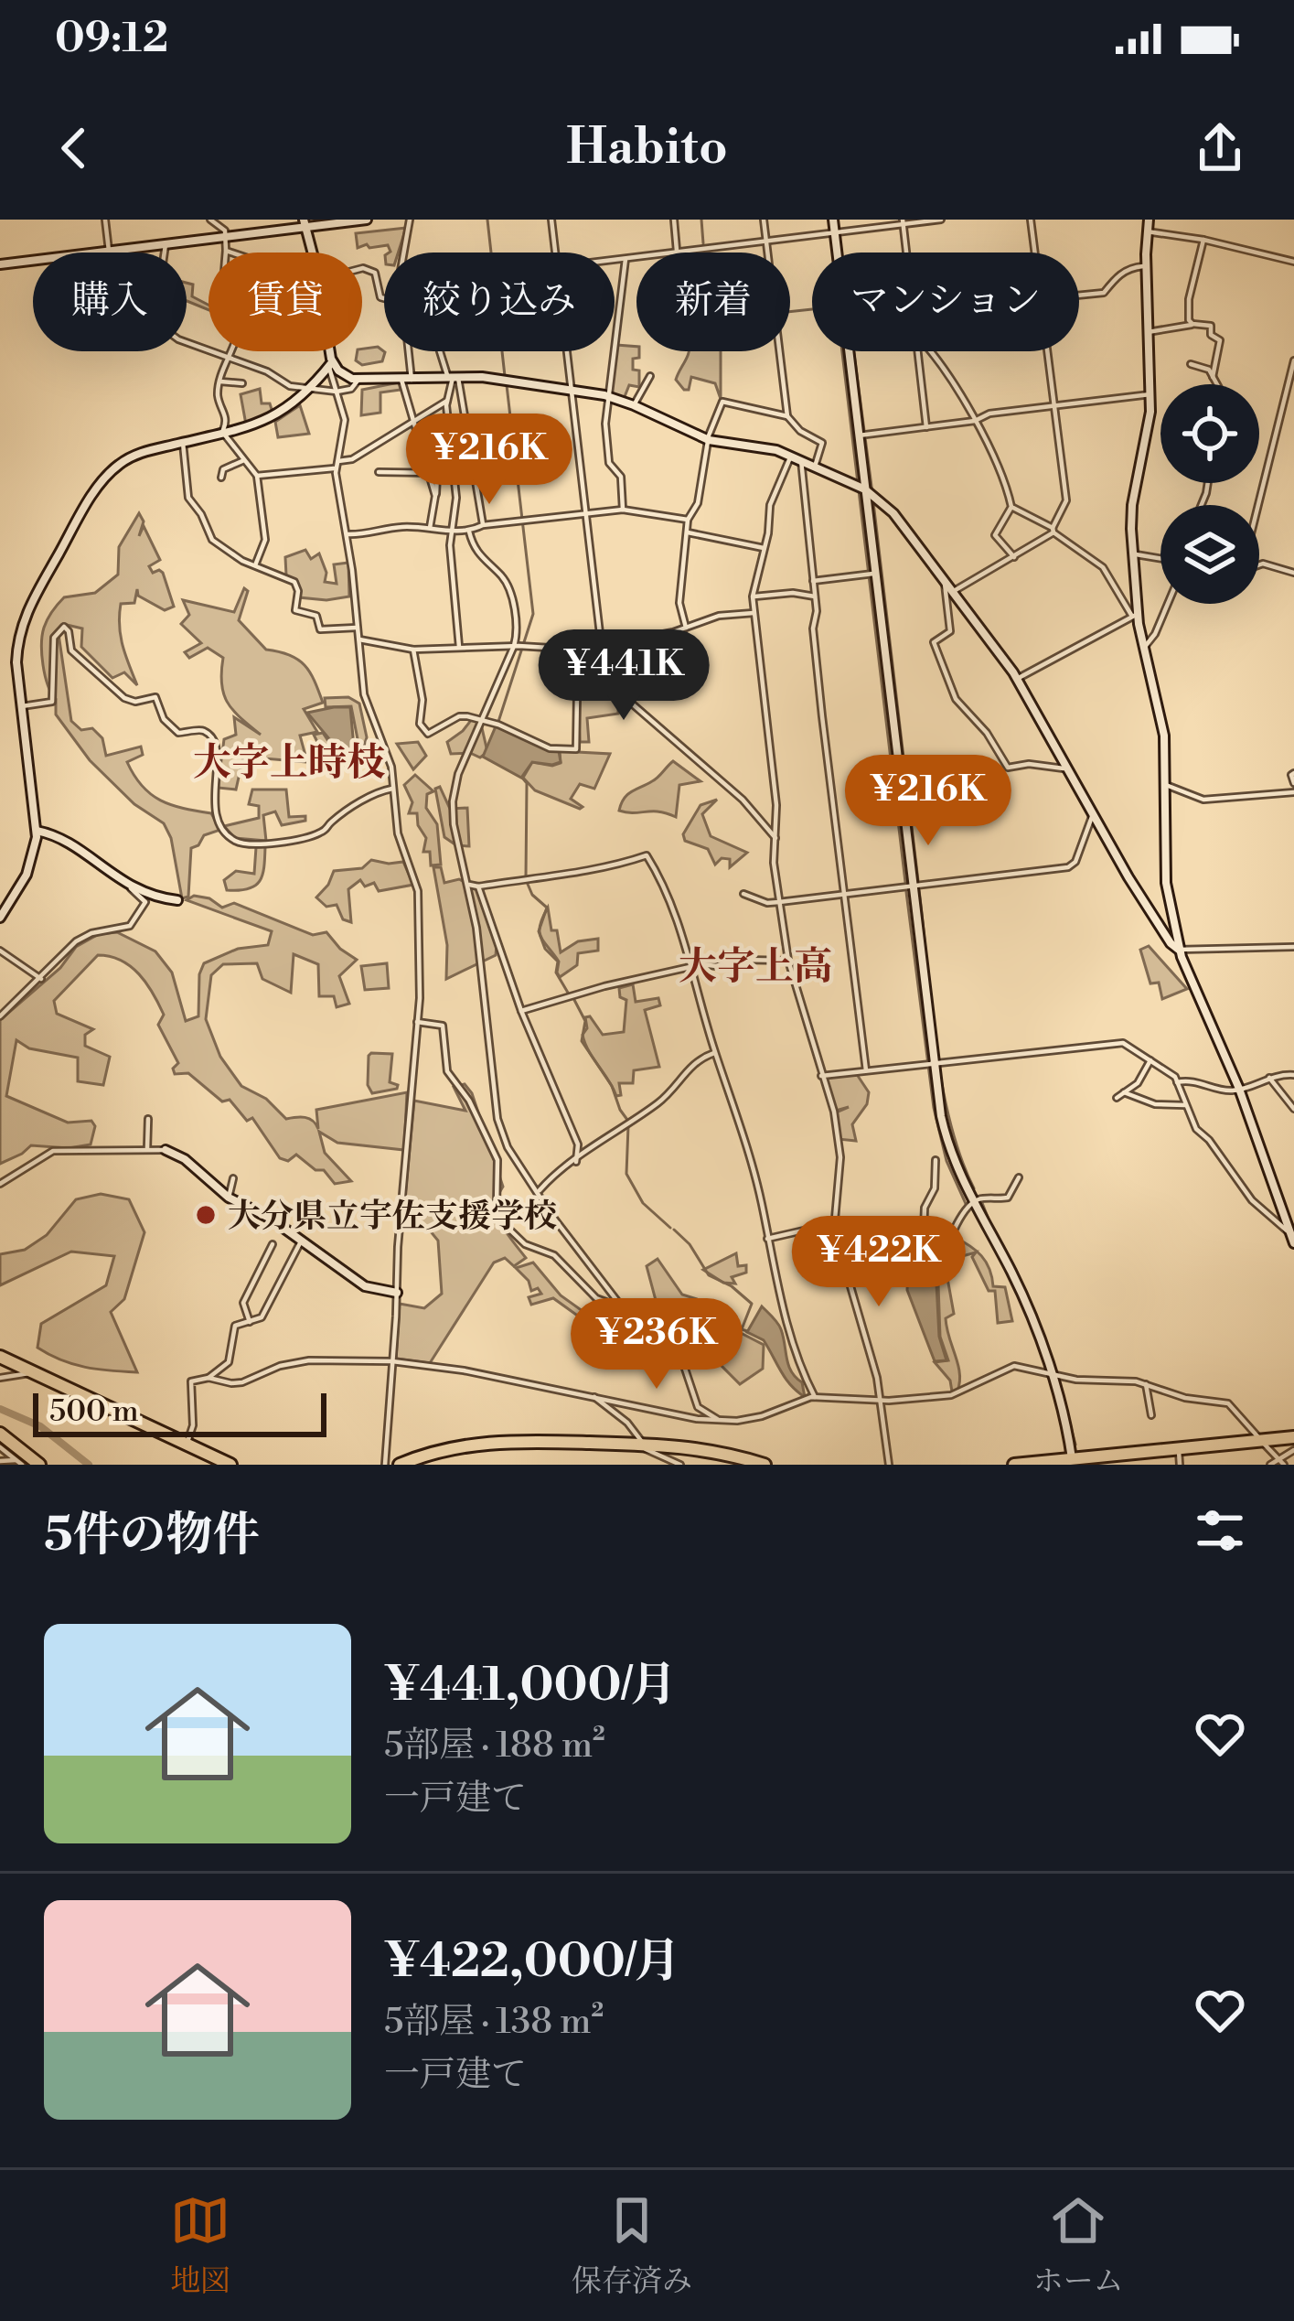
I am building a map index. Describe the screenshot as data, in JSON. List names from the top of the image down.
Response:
{
  "districts": ["大字上時枝", "大字上高"],
  "places": ["大分県立宇佐支援学校"],
  "scale_bar": "500 m",
  "page": {
    "status": "09:12",
    "header": "Habito",
    "chip": [
      "購入",
      "賃貸",
      "絞り込み",
      "新着",
      "マンション"
    ],
    "price": [
      "¥216K",
      "¥441K",
      "¥216K",
      "¥422K",
      "¥236K"
    ],
    "scale": "500 m",
    "heading": "5件の物件",
    "list": [
      {
        "name": "¥441,000/月",
        "note": "5部屋 · 188 m² · 一戸建て"
      },
      {
        "name": "¥422,000/月",
        "note": "5部屋 · 138 m² · 一戸建て"
      }
    ],
    "tabs": ["地図", "保存済み", "ホーム"]
  }
}
